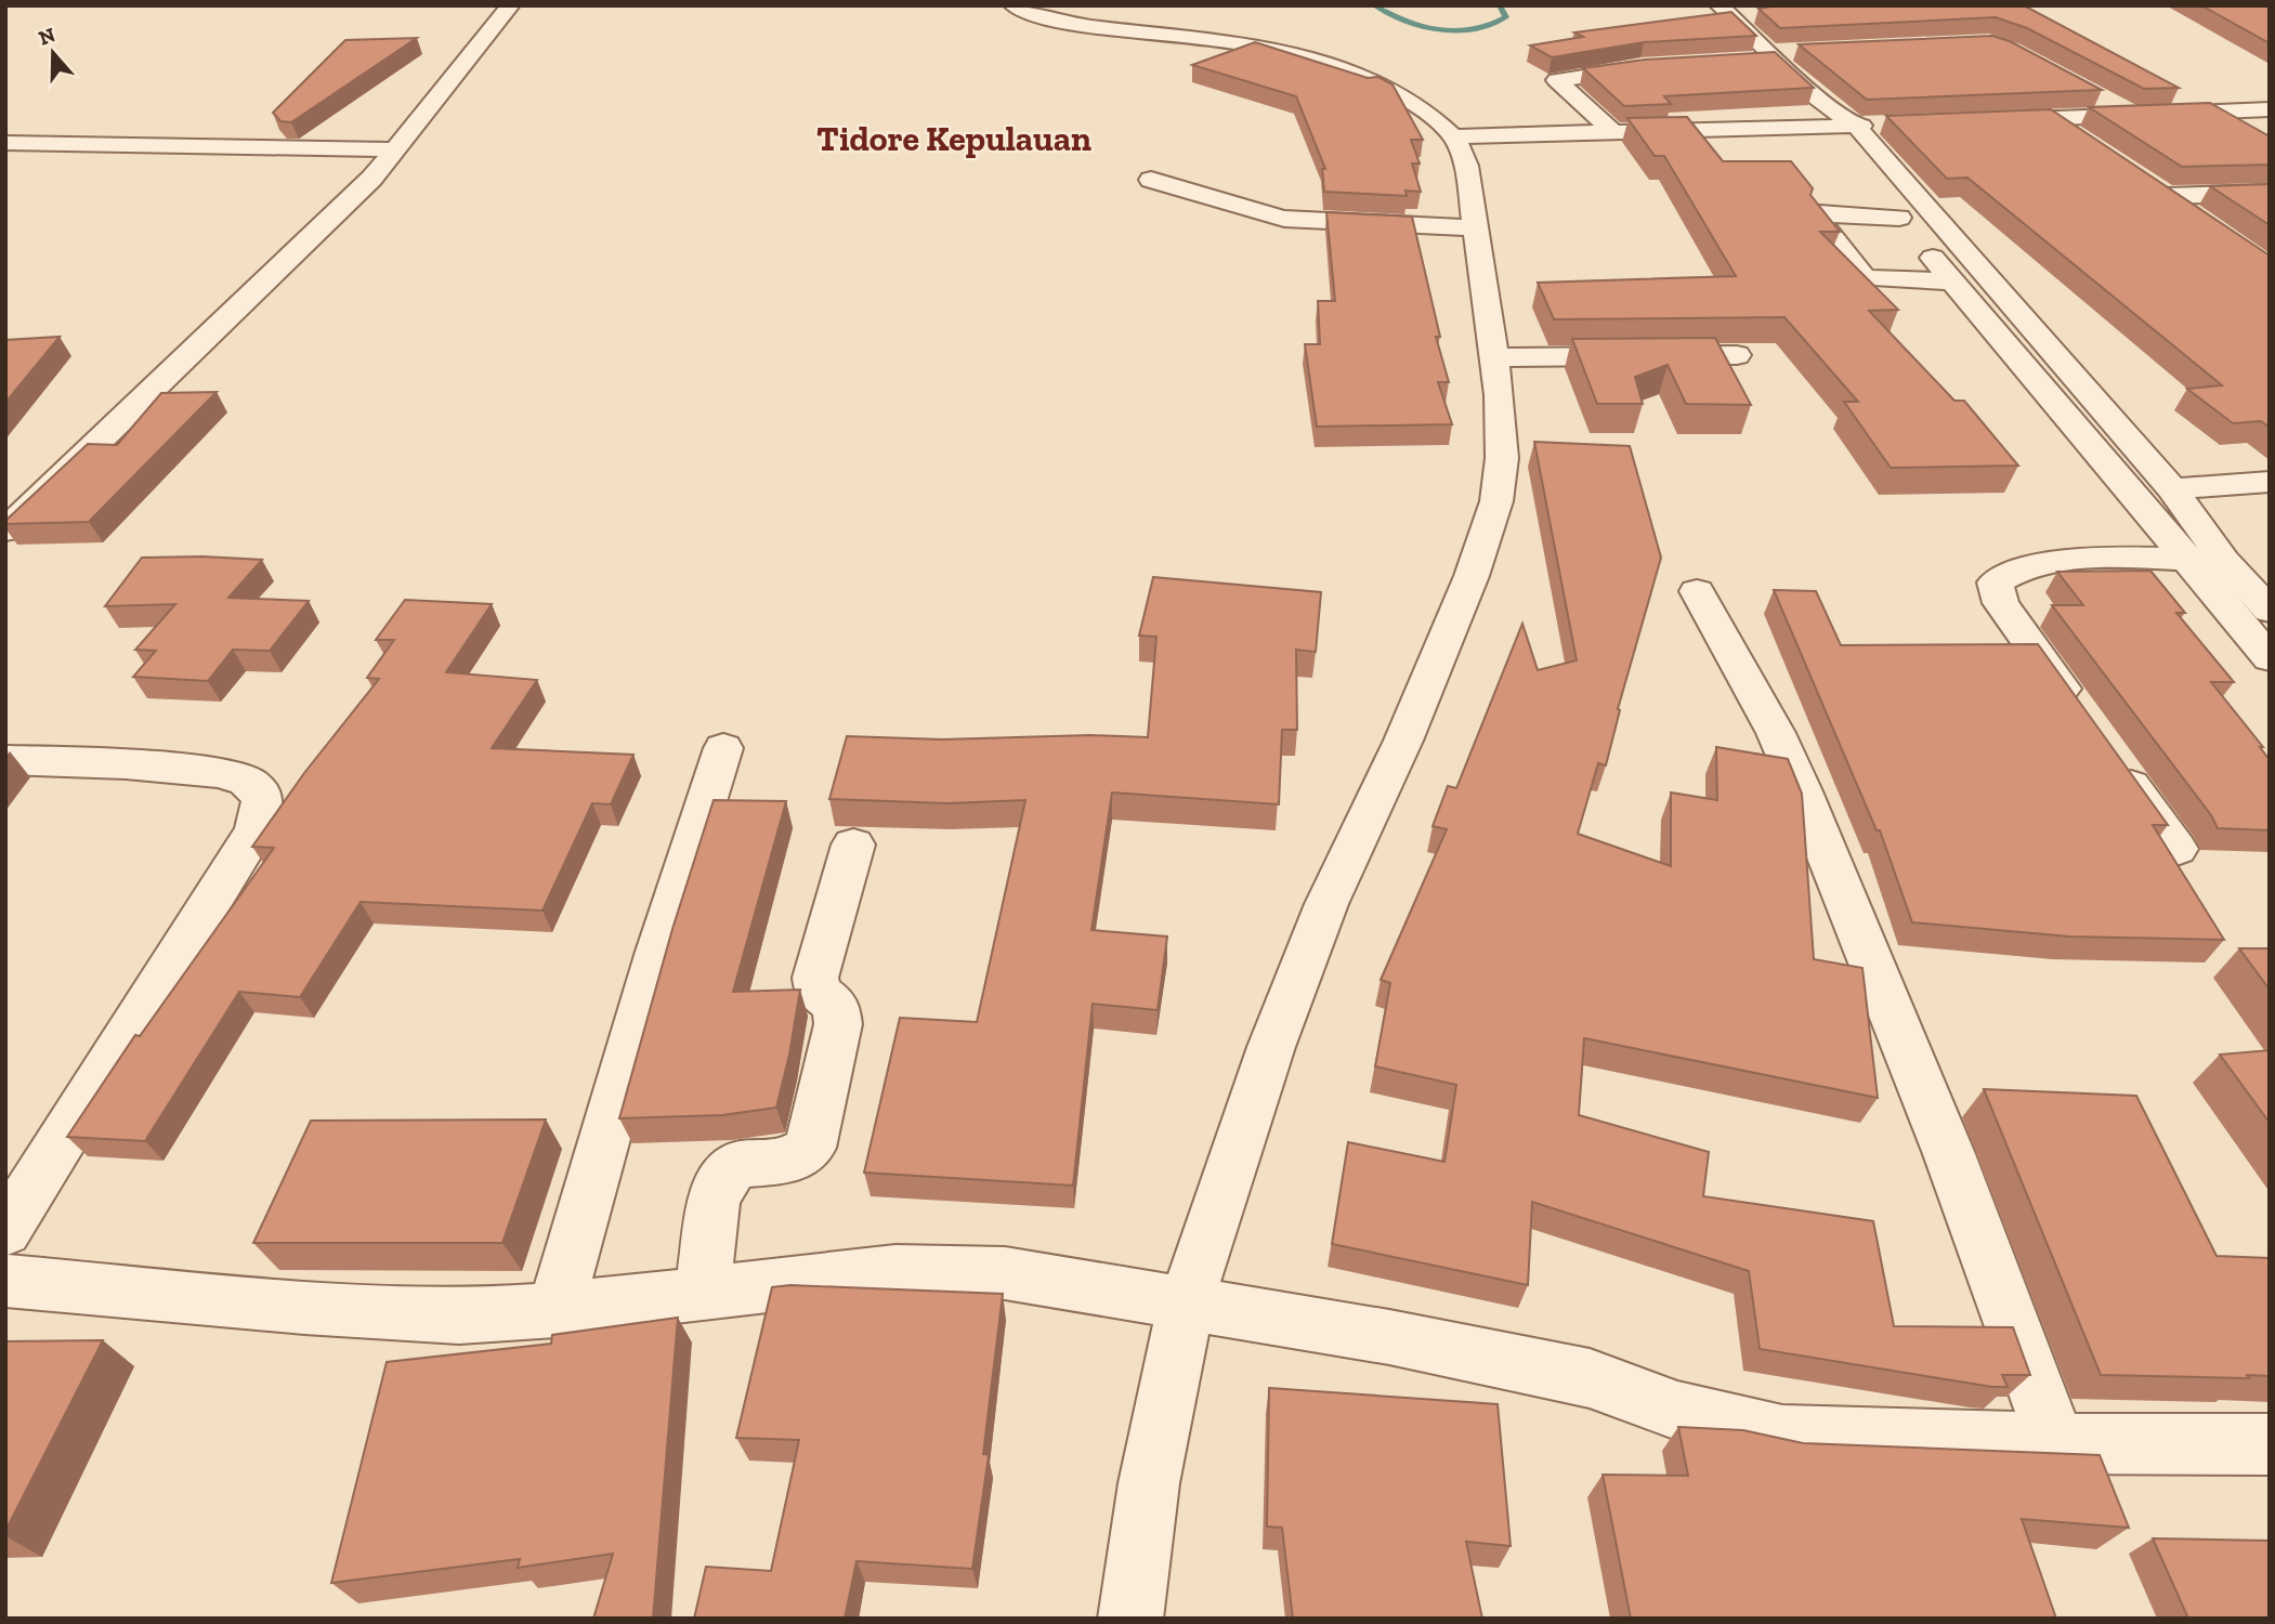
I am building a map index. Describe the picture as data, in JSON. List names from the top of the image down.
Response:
{
  "districts": ["Tidore Kepulauan"],
  "north": "top"
}
